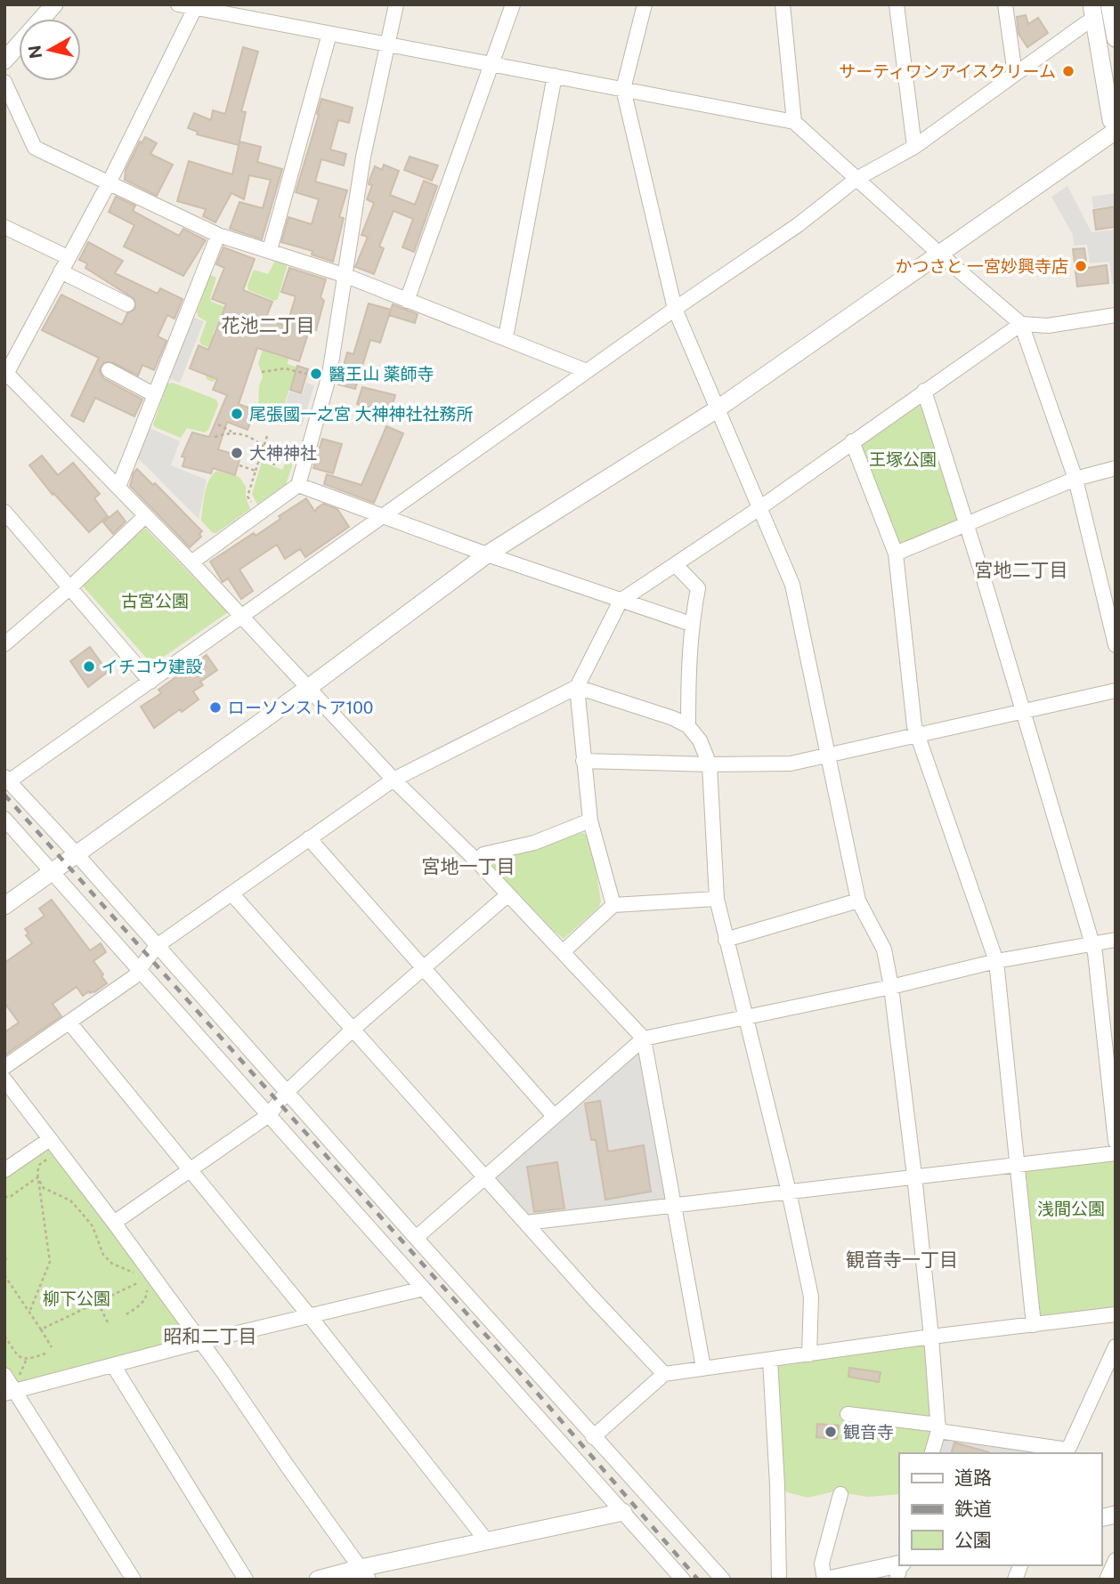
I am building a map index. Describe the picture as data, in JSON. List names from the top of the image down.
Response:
{
  "districts": [
    "花池二丁目",
    "宮地二丁目",
    "宮地一丁目",
    "観音寺一丁目",
    "昭和二丁目"
  ],
  "parks": [
    "王塚公園",
    "古宮公園",
    "浅間公園",
    "柳下公園"
  ],
  "places": [
    "サーティワンアイスクリーム",
    "かつさと 一宮妙興寺店",
    "醫王山 薬師寺",
    "尾張國一之宮 大神神社社務所",
    "大神神社",
    "イチコウ建設",
    "ローソンストア100",
    "観音寺"
  ],
  "legend": ["道路", "鉄道", "公園"],
  "north": "left"
}
